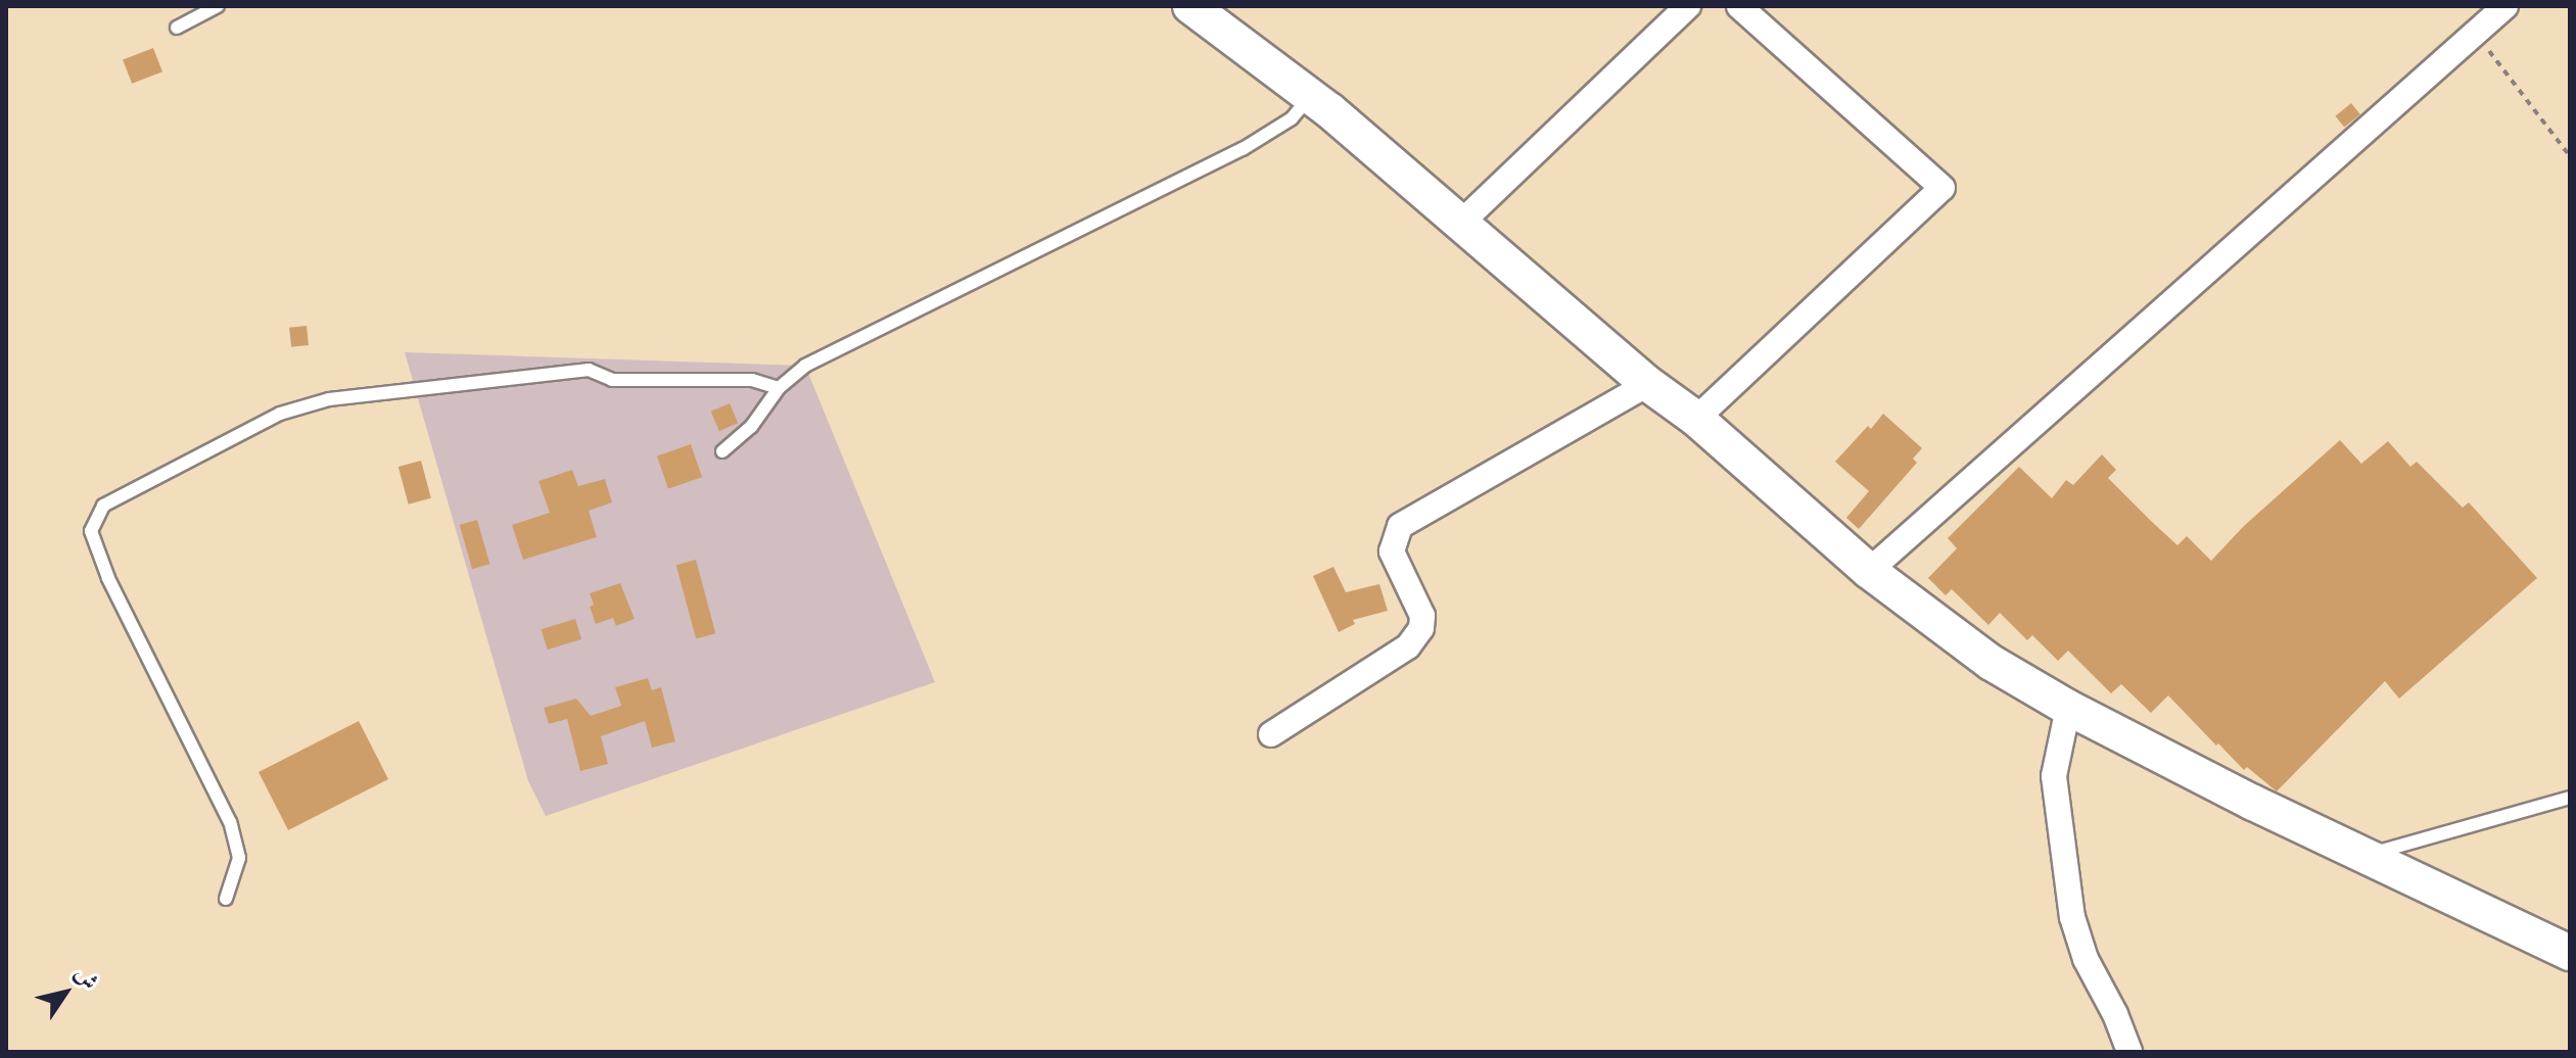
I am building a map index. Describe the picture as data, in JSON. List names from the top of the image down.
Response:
{
  "north": "top right"
}
